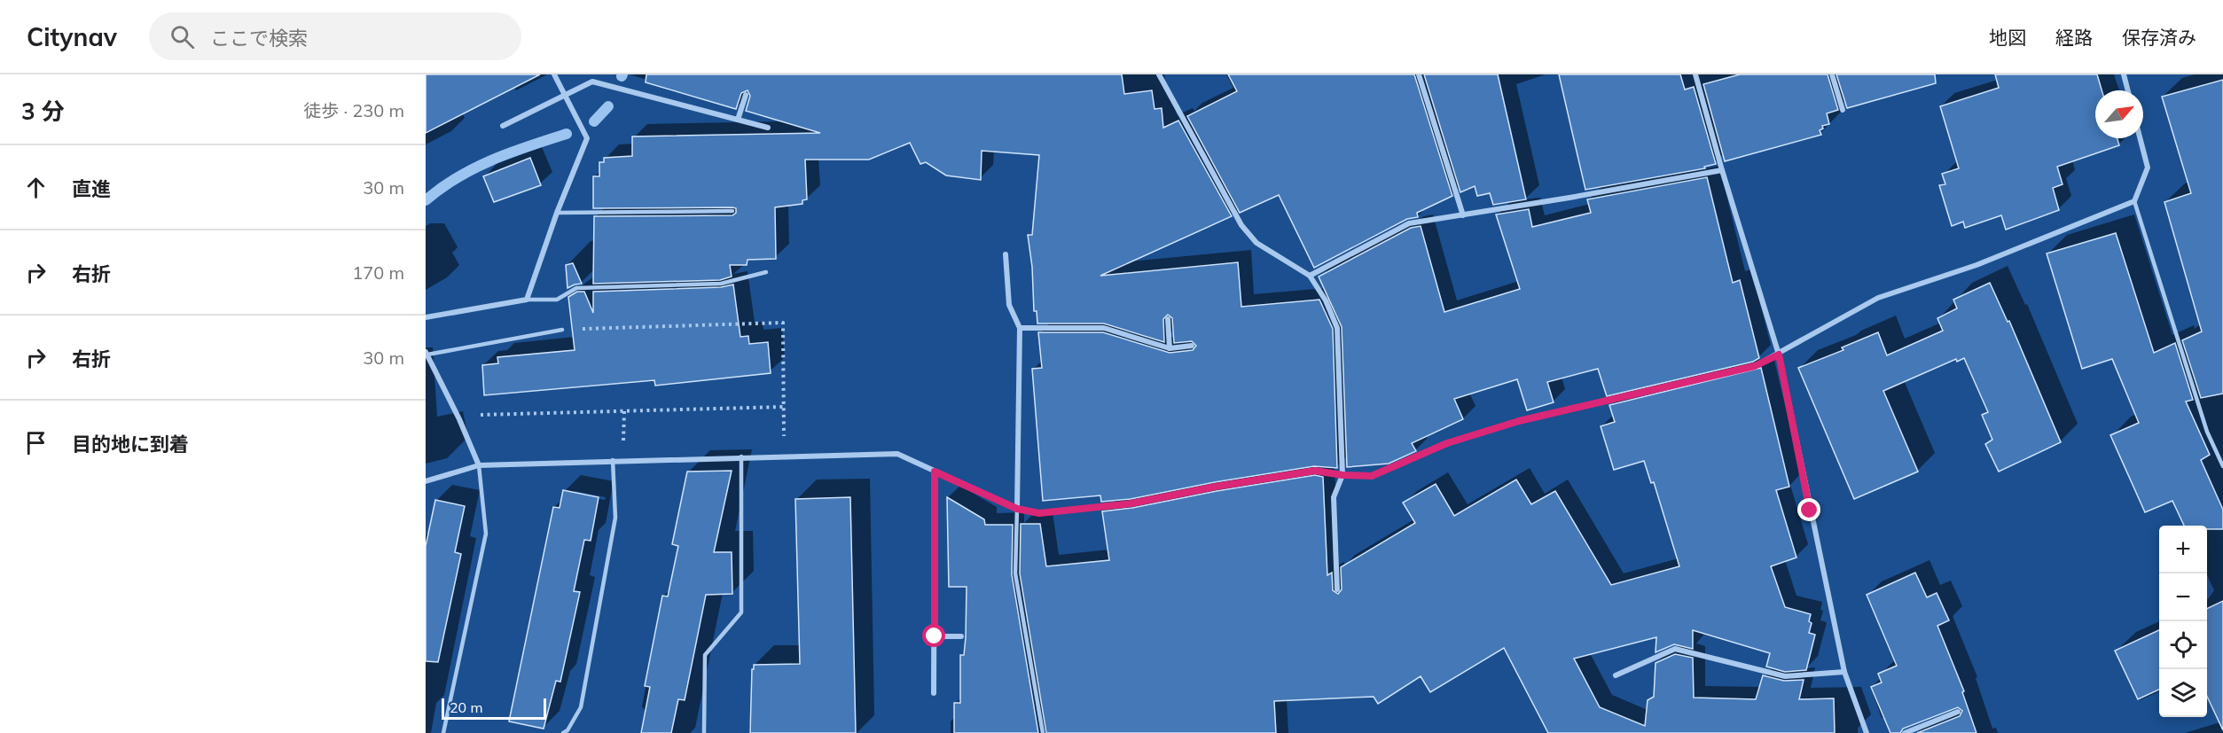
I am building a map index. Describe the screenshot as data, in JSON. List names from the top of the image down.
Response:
{
  "scale_bar": "20 m",
  "north": "top right",
  "page": {
    "header": "Citynav",
    "search": "ここで検索",
    "nav": ["地図", "経路", "保存済み"],
    "heading": ["3 分", "徒歩 · 230 m"],
    "list": [
      ["直進", "30 m"],
      ["右折", "170 m"],
      ["右折", "30 m"],
      "目的地に到着"
    ],
    "map_buttons": ["+", "−"],
    "scale": "20 m"
  }
}
